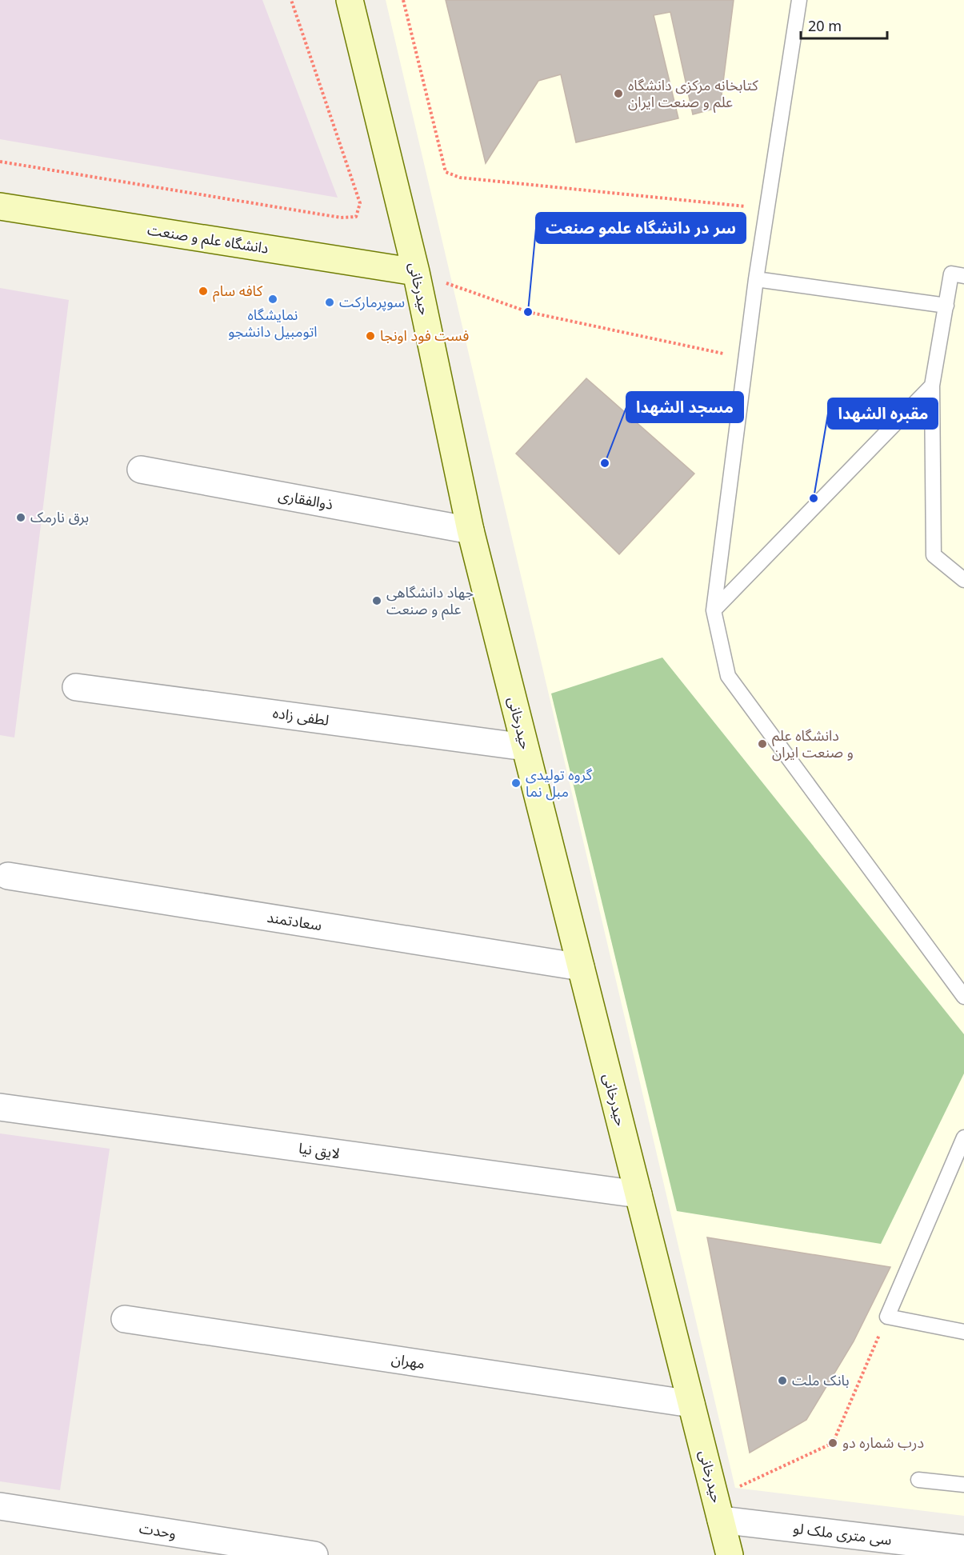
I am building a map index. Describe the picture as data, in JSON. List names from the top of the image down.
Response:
{
  "streets": {
    "main road": ["دانشگاه علم و صنعت", "حیدرخانی"],
    "street": [
      "ذوالفقاری",
      "لطفی زاده",
      "سعادتمند",
      "لایق نیا",
      "مهران",
      "وحدت",
      "سی متری ملک لو"
    ]
  },
  "crossings": [
    ["دانشگاه علم و صنعت", "حیدرخانی"],
    ["حیدرخانی", "ذوالفقاری"],
    ["حیدرخانی", "لطفی زاده"],
    ["حیدرخانی", "سعادتمند"],
    ["حیدرخانی", "لایق نیا"],
    ["حیدرخانی", "مهران"],
    ["حیدرخانی", "سی متری ملک لو"]
  ],
  "places": [
    "کتابخانه مرکزی دانشگاه علم و صنعت ایران",
    "کافه سام",
    "نمایشگاه اتومبیل دانشجو",
    "سوپرمارکت",
    "سر در دانشگاه علمو صنعت",
    "فست فود اونجا",
    "مسجد الشهدا",
    "مقبره الشهدا",
    "برق نارمک",
    "جهاد دانشگاهی علم و صنعت",
    "دانشگاه علم و صنعت ایران",
    "گروه تولیدی مبل نما",
    "بانک ملت",
    "درب شماره دو"
  ],
  "scale_bar": "20 m"
}
